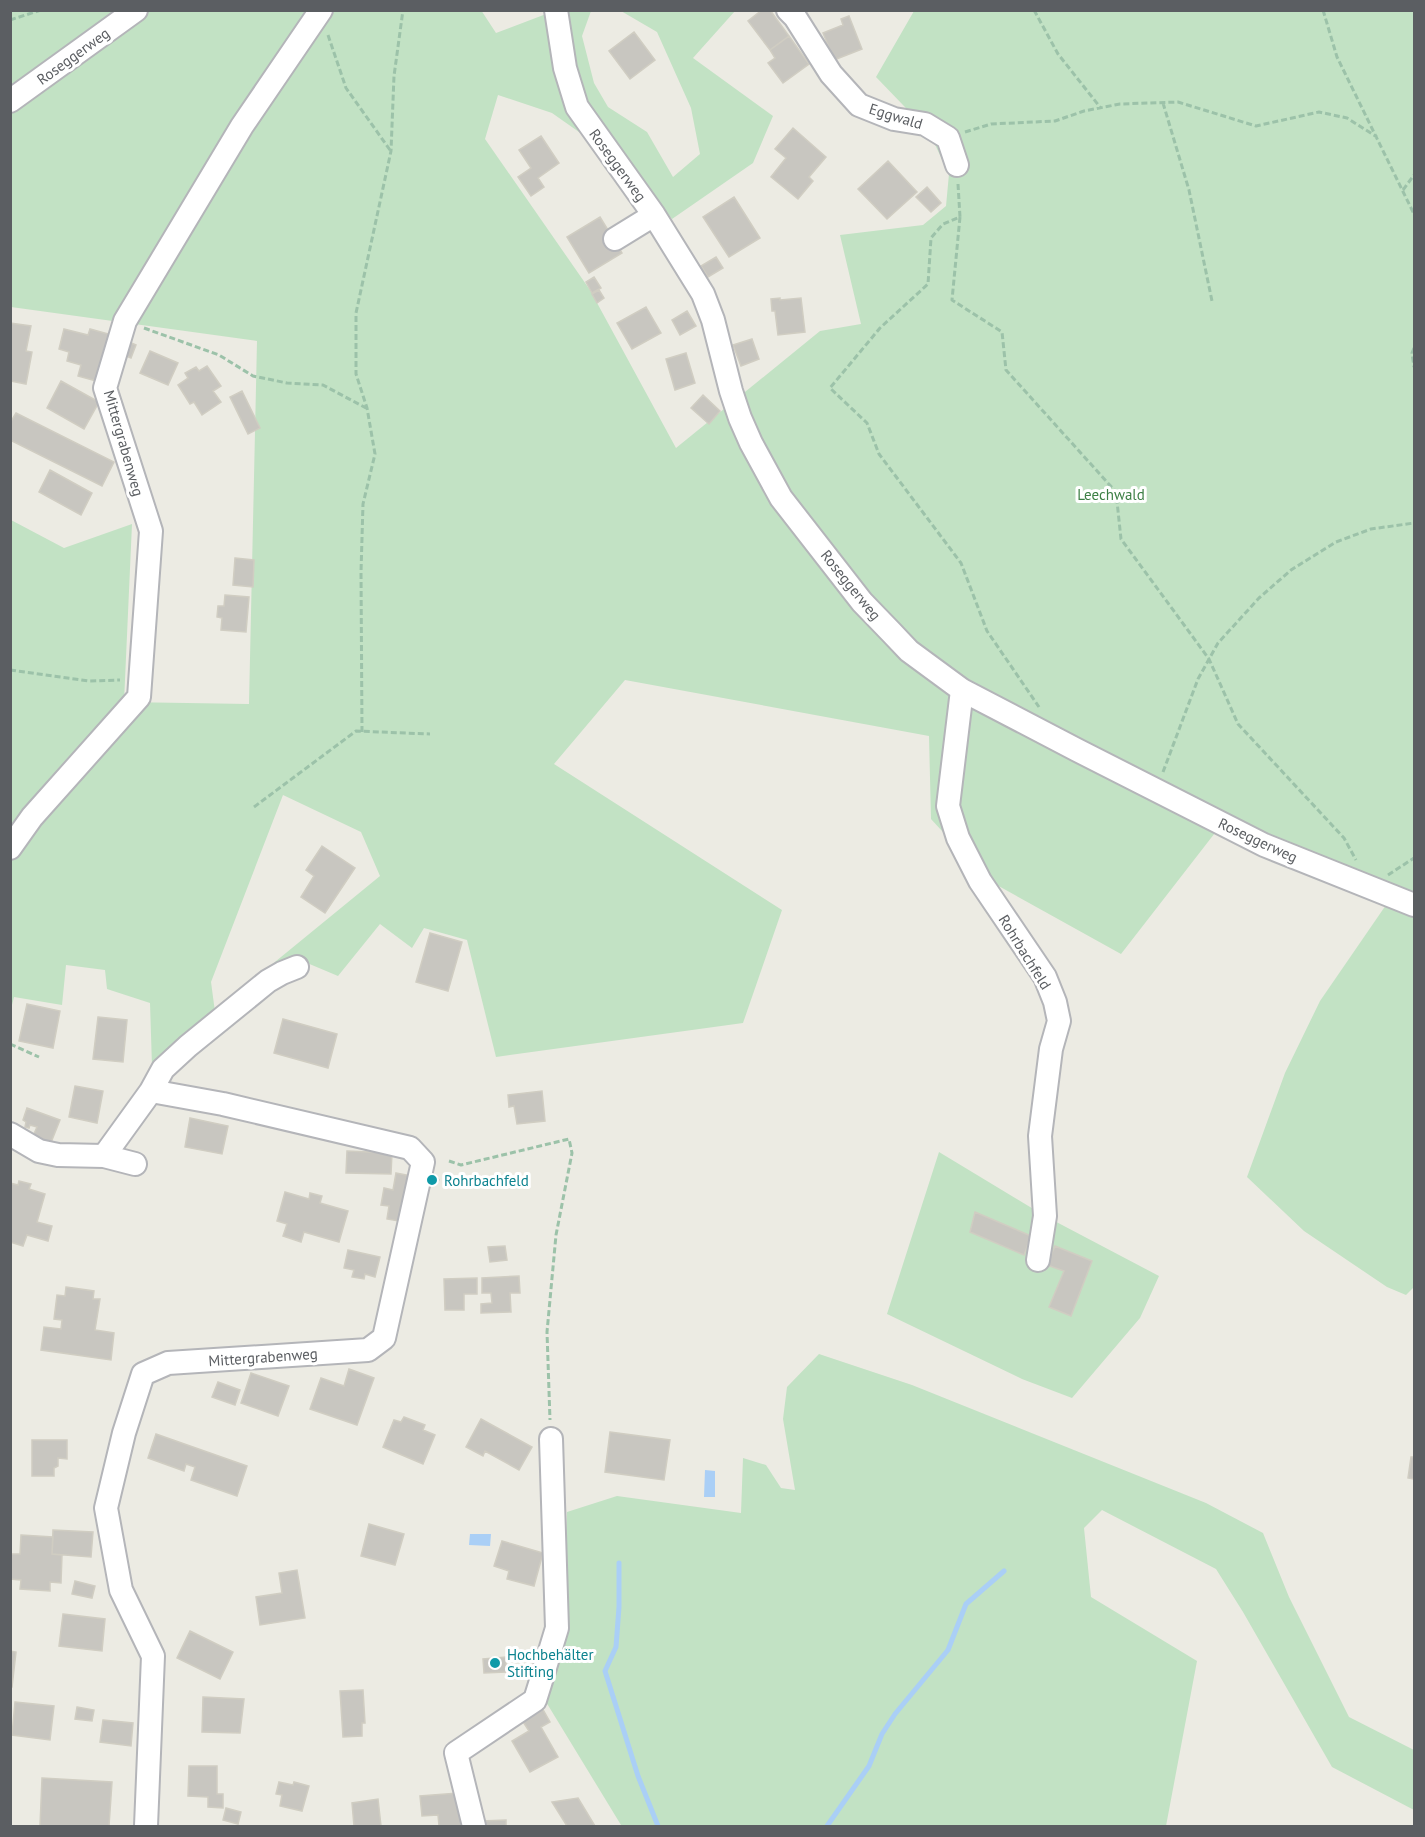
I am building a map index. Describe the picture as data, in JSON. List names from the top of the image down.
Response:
{
  "streets": {
    "street": [
      "Roseggerweg",
      "Eggwald",
      "Mittergrabenweg",
      "Rohrbachfeld"
    ]
  },
  "crossings": [
    ["Roseggerweg", "Rohrbachfeld"]
  ],
  "parks": ["Leechwald"],
  "places": ["Rohrbachfeld", "Hochbehälter Stifting"]
}
